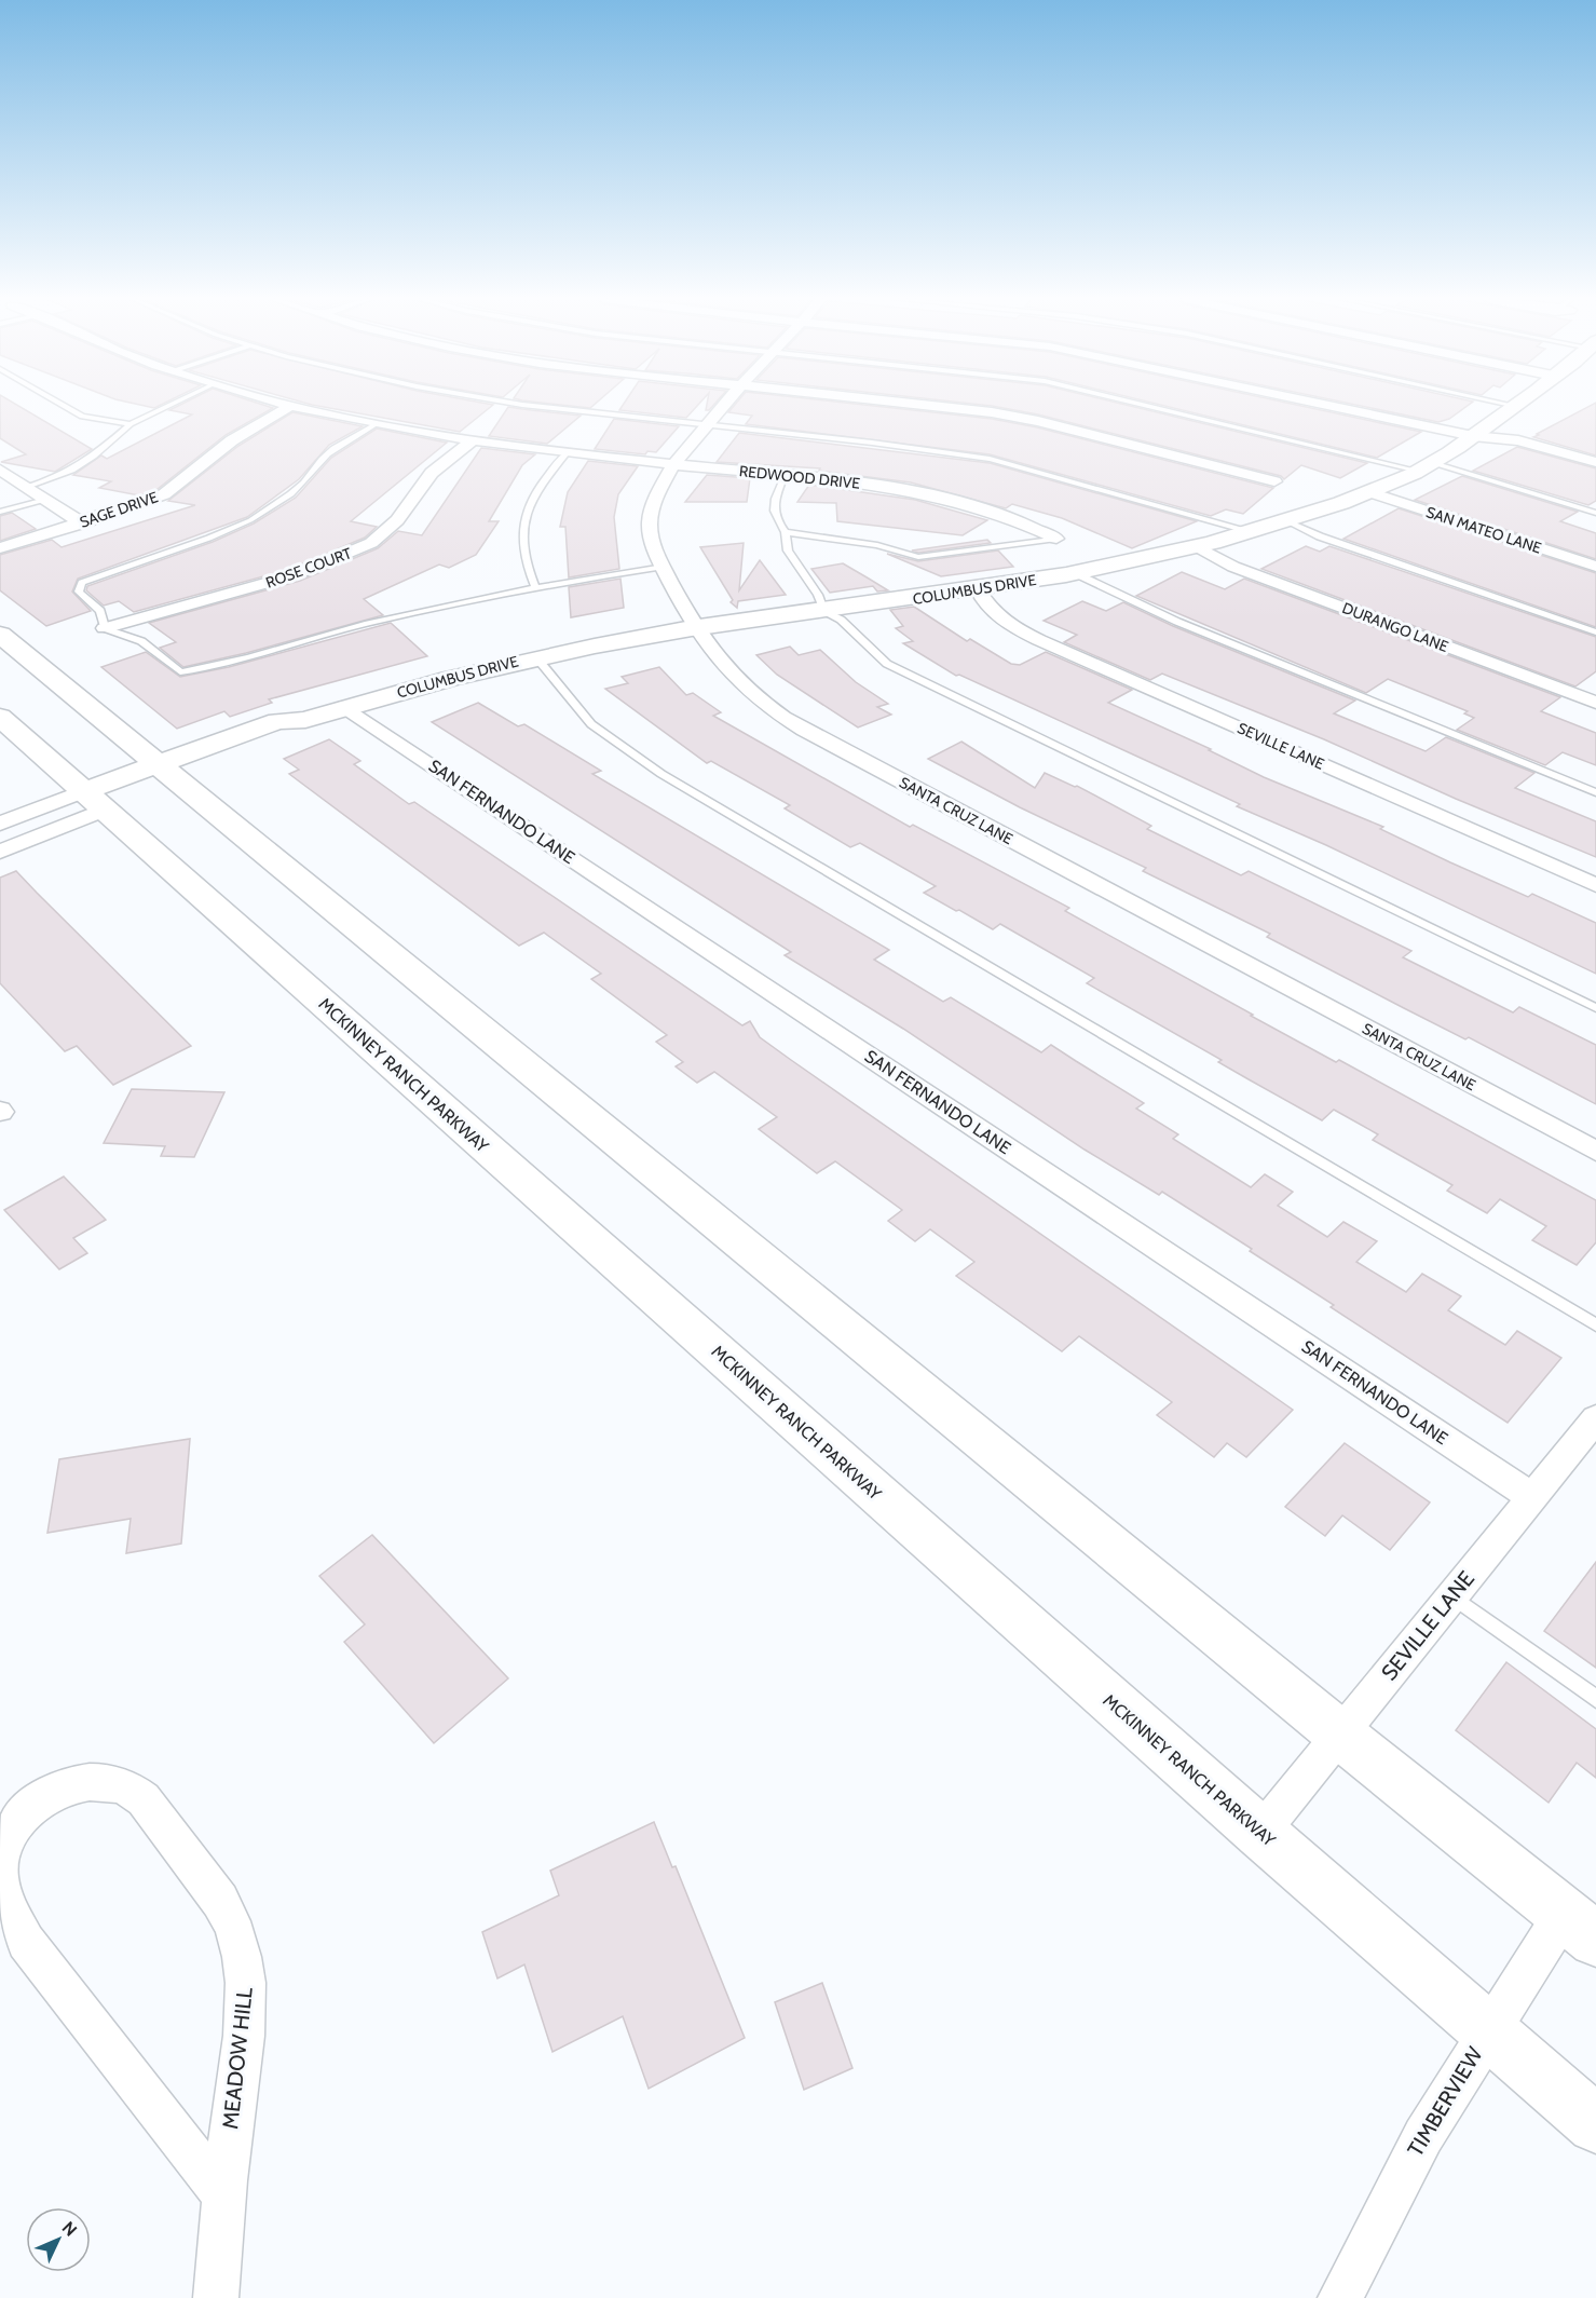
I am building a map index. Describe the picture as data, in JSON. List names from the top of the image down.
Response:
{
  "streets": {
    "main road": ["COLUMBUS DRIVE", "MCKINNEY RANCH PARKWAY"],
    "street": [
      "REDWOOD DRIVE",
      "SAGE DRIVE",
      "SAN MATEO LANE",
      "ROSE COURT",
      "DURANGO LANE",
      "SEVILLE LANE",
      "SANTA CRUZ LANE",
      "SAN FERNANDO LANE",
      "MEADOW HILL",
      "TIMBERVIEW"
    ]
  },
  "crossings": [
    ["REDWOOD DRIVE", "ROSE COURT"],
    ["REDWOOD DRIVE", "SANTA CRUZ LANE"],
    ["SAN MATEO LANE", "COLUMBUS DRIVE"],
    ["COLUMBUS DRIVE", "DURANGO LANE"],
    ["COLUMBUS DRIVE", "SEVILLE LANE"],
    ["COLUMBUS DRIVE", "SANTA CRUZ LANE"],
    ["COLUMBUS DRIVE", "SAN FERNANDO LANE"],
    ["COLUMBUS DRIVE", "MCKINNEY RANCH PARKWAY"],
    ["SEVILLE LANE", "SAN FERNANDO LANE"],
    ["SEVILLE LANE", "MCKINNEY RANCH PARKWAY"],
    ["MCKINNEY RANCH PARKWAY", "TIMBERVIEW"]
  ],
  "north": "top right"
}
